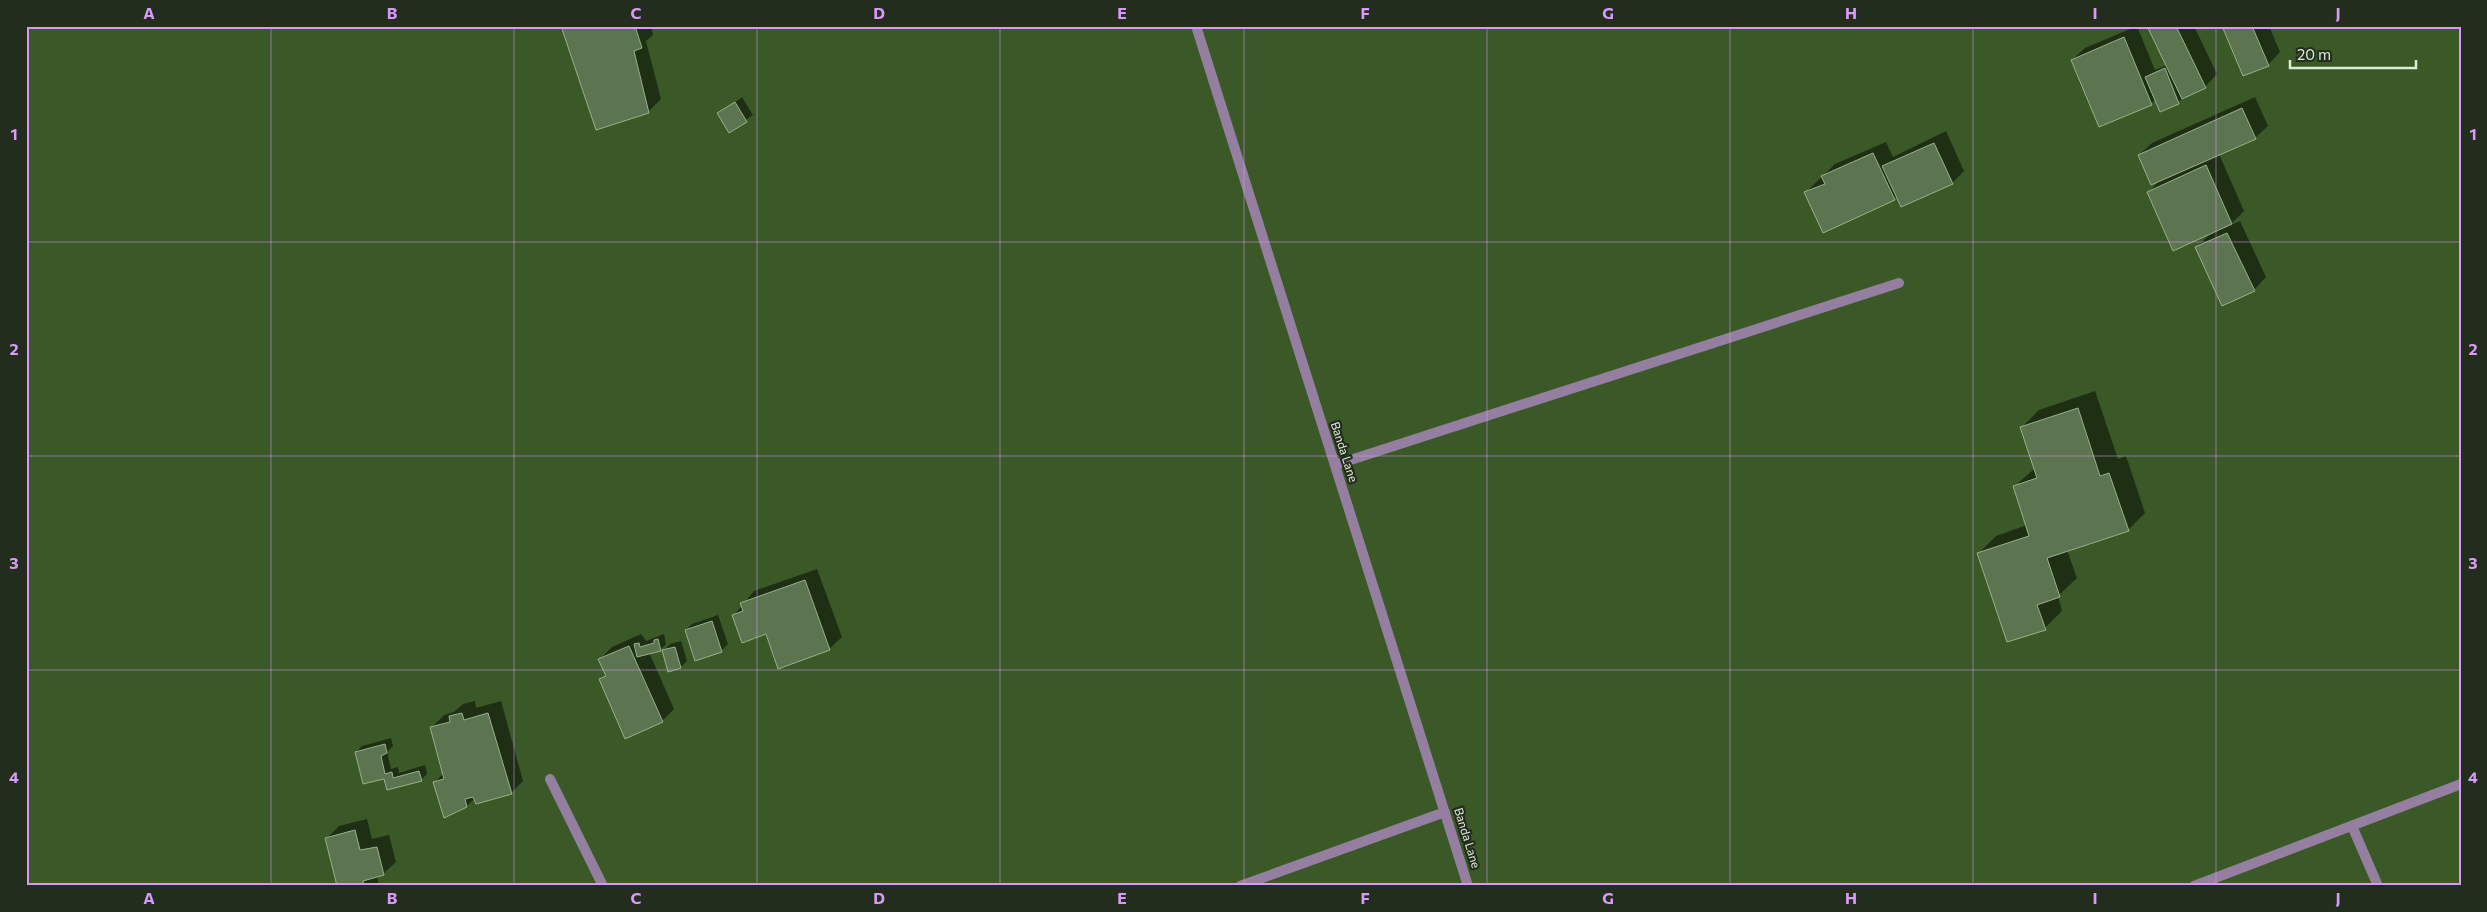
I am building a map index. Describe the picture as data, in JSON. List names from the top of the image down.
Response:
{
  "streets": {
    "street": ["Banda Lane"]
  },
  "scale_bar": "20 m",
  "grid": {
    "columns": [
      "A",
      "B",
      "C",
      "D",
      "E",
      "F",
      "G",
      "H",
      "I",
      "J"
    ],
    "rows": [
      "1",
      "2",
      "3",
      "4"
    ]
  }
}
